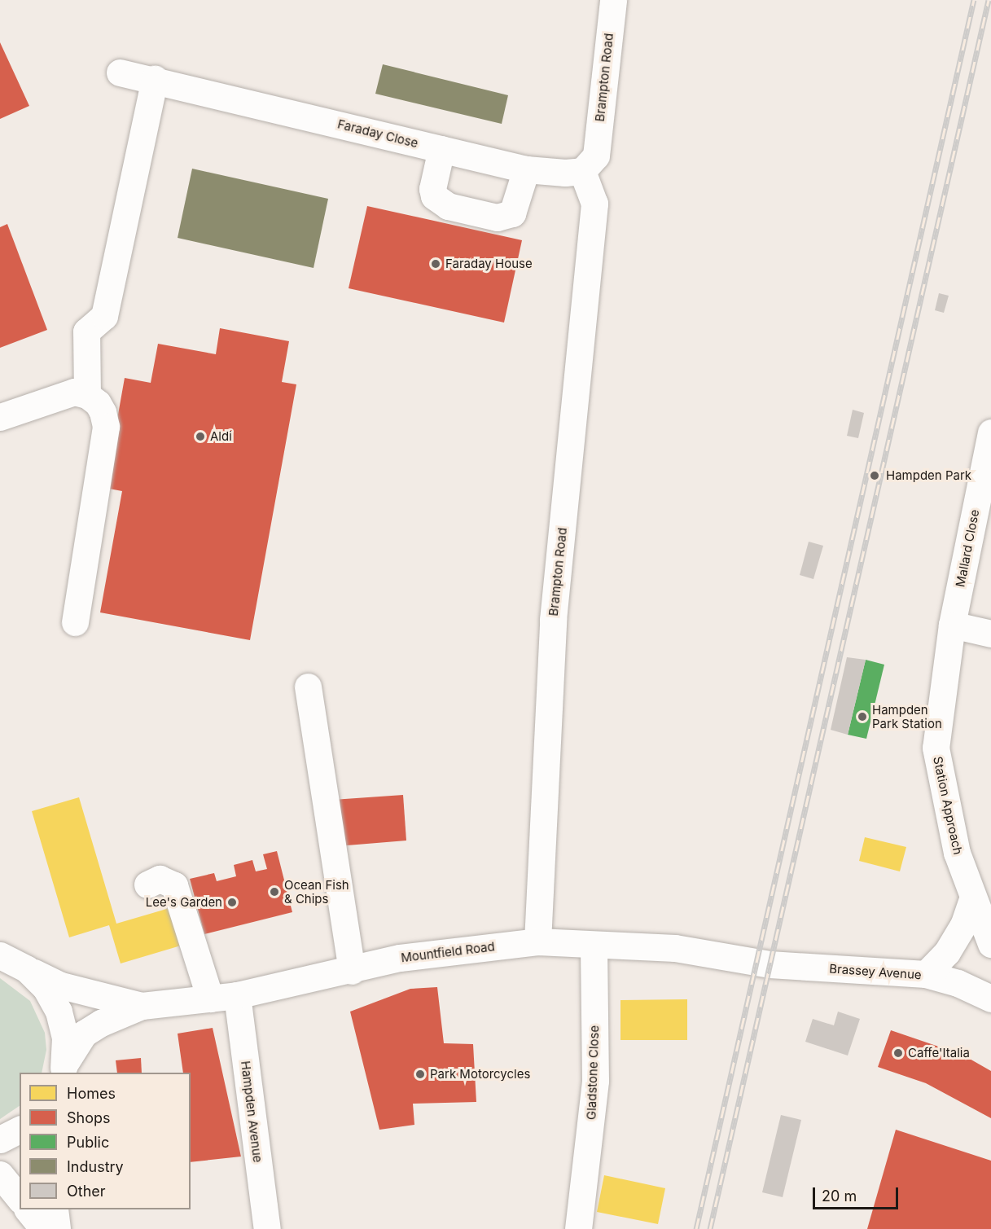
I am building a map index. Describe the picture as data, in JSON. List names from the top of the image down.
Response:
{
  "streets": {
    "street": [
      "Brampton Road",
      "Faraday Close",
      "Mallard Close",
      "Station Approach",
      "Mountfield Road",
      "Brassey Avenue",
      "Gladstone Close",
      "Hampden Avenue"
    ]
  },
  "crossings": [
    ["Brampton Road", "Faraday Close"],
    ["Brampton Road", "Mountfield Road"],
    ["Mallard Close", "Station Approach"],
    ["Mountfield Road", "Brassey Avenue"],
    ["Mountfield Road", "Gladstone Close"],
    ["Mountfield Road", "Hampden Avenue"]
  ],
  "places": [
    "Faraday House",
    "Aldi",
    "Hampden Park",
    "Hampden Park Station",
    "Ocean Fish & Chips",
    "Lee's Garden",
    "Caffe'Italia",
    "Park Motorcycles"
  ],
  "legend": [
    "Homes",
    "Shops",
    "Public",
    "Industry",
    "Other"
  ],
  "scale_bar": "20 m"
}
